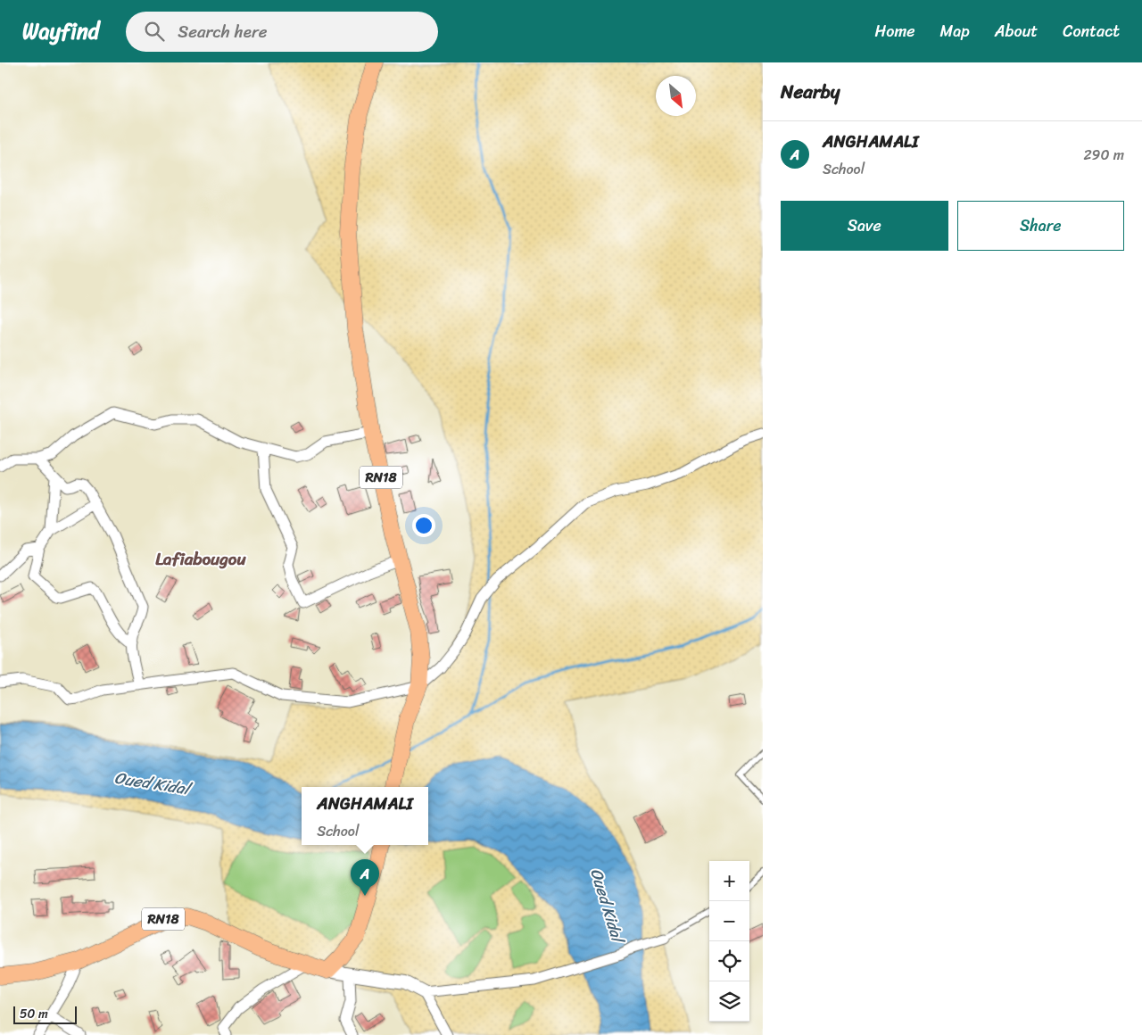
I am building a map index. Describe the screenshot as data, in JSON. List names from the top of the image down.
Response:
{
  "streets": {
    "main road": ["RN18"]
  },
  "districts": ["Lafiabougou"],
  "water": ["Oued Kidal"],
  "scale_bar": "50 m",
  "north": "bottom right",
  "page": {
    "header": "Wayfind",
    "search": "Search here",
    "nav": [
      "Home",
      "Map",
      "About",
      "Contact"
    ],
    "heading": "Nearby",
    "list": [
      {
        "mark": "A",
        "name": "ANGHAMALI",
        "note": "School",
        "value": "290 m"
      }
    ],
    "buttons": ["Save", "Share"],
    "popup": ["ANGHAMALI", "School"],
    "pins": "A",
    "map_buttons": ["+", "−"],
    "scale": "50 m"
  }
}
